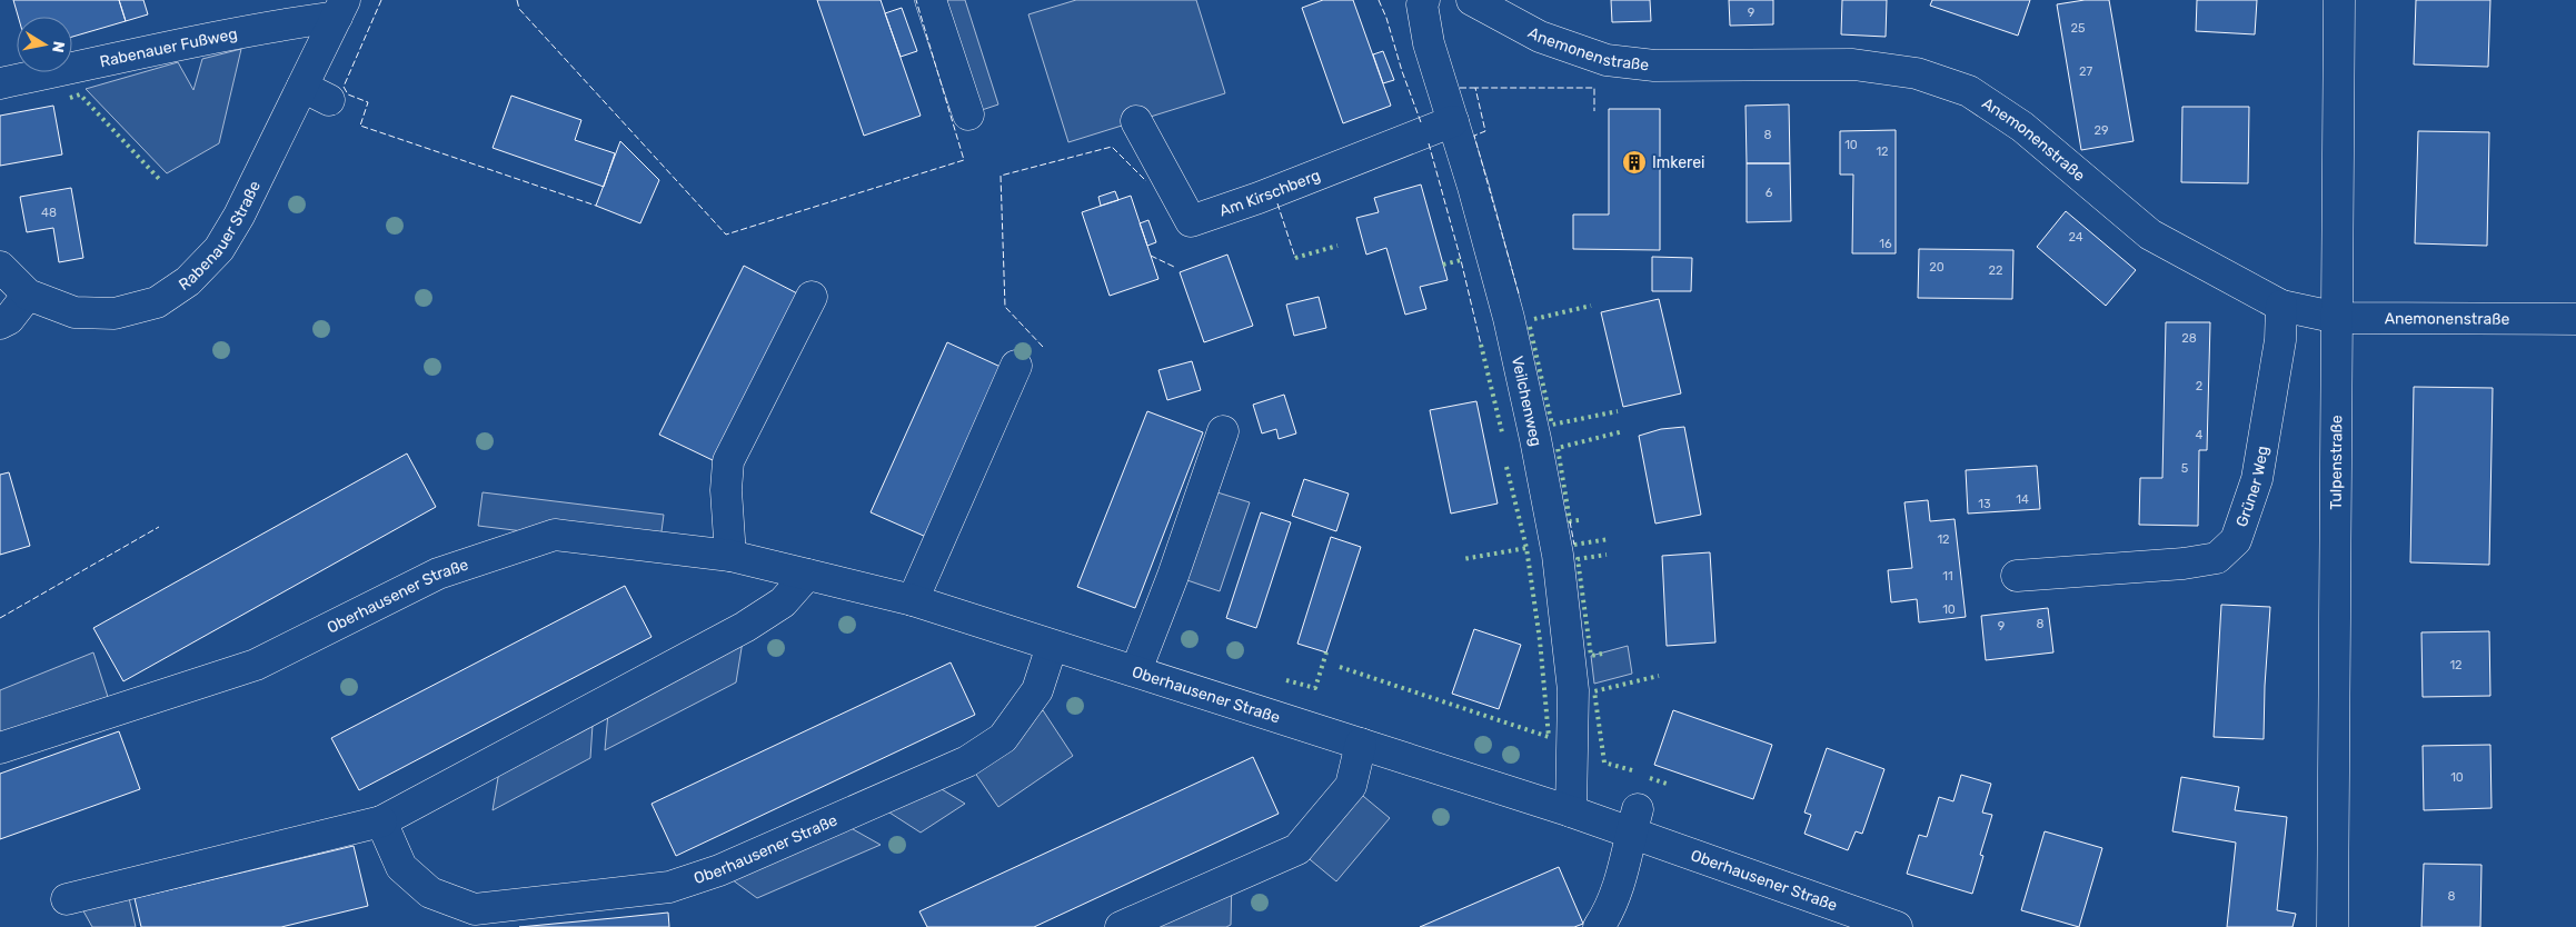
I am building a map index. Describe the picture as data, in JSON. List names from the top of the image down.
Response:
{
  "streets": {
    "street": [
      "Anemonenstraße",
      "Rabenauer Fußweg",
      "Am Kirschberg",
      "Rabenauer Straße",
      "Veilchenweg",
      "Tulpenstraße",
      "Grüner Weg",
      "Oberhausener Straße"
    ]
  },
  "crossings": [
    ["Anemonenstraße", "Tulpenstraße"],
    ["Anemonenstraße", "Grüner Weg"],
    ["Rabenauer Fußweg", "Rabenauer Straße"],
    ["Am Kirschberg", "Veilchenweg"],
    ["Veilchenweg", "Oberhausener Straße"]
  ],
  "places": {
    "building": ["Imkerei"]
  },
  "house_numbers": [
    "9",
    "25",
    "27",
    "29",
    "8",
    "10",
    "12",
    "6",
    "48",
    "24",
    "16",
    "20",
    "22",
    "28",
    "2",
    "4",
    "5",
    "14",
    "13",
    "12",
    "11",
    "10",
    "8",
    "9",
    "12",
    "10",
    "8"
  ],
  "north": "right"
}
